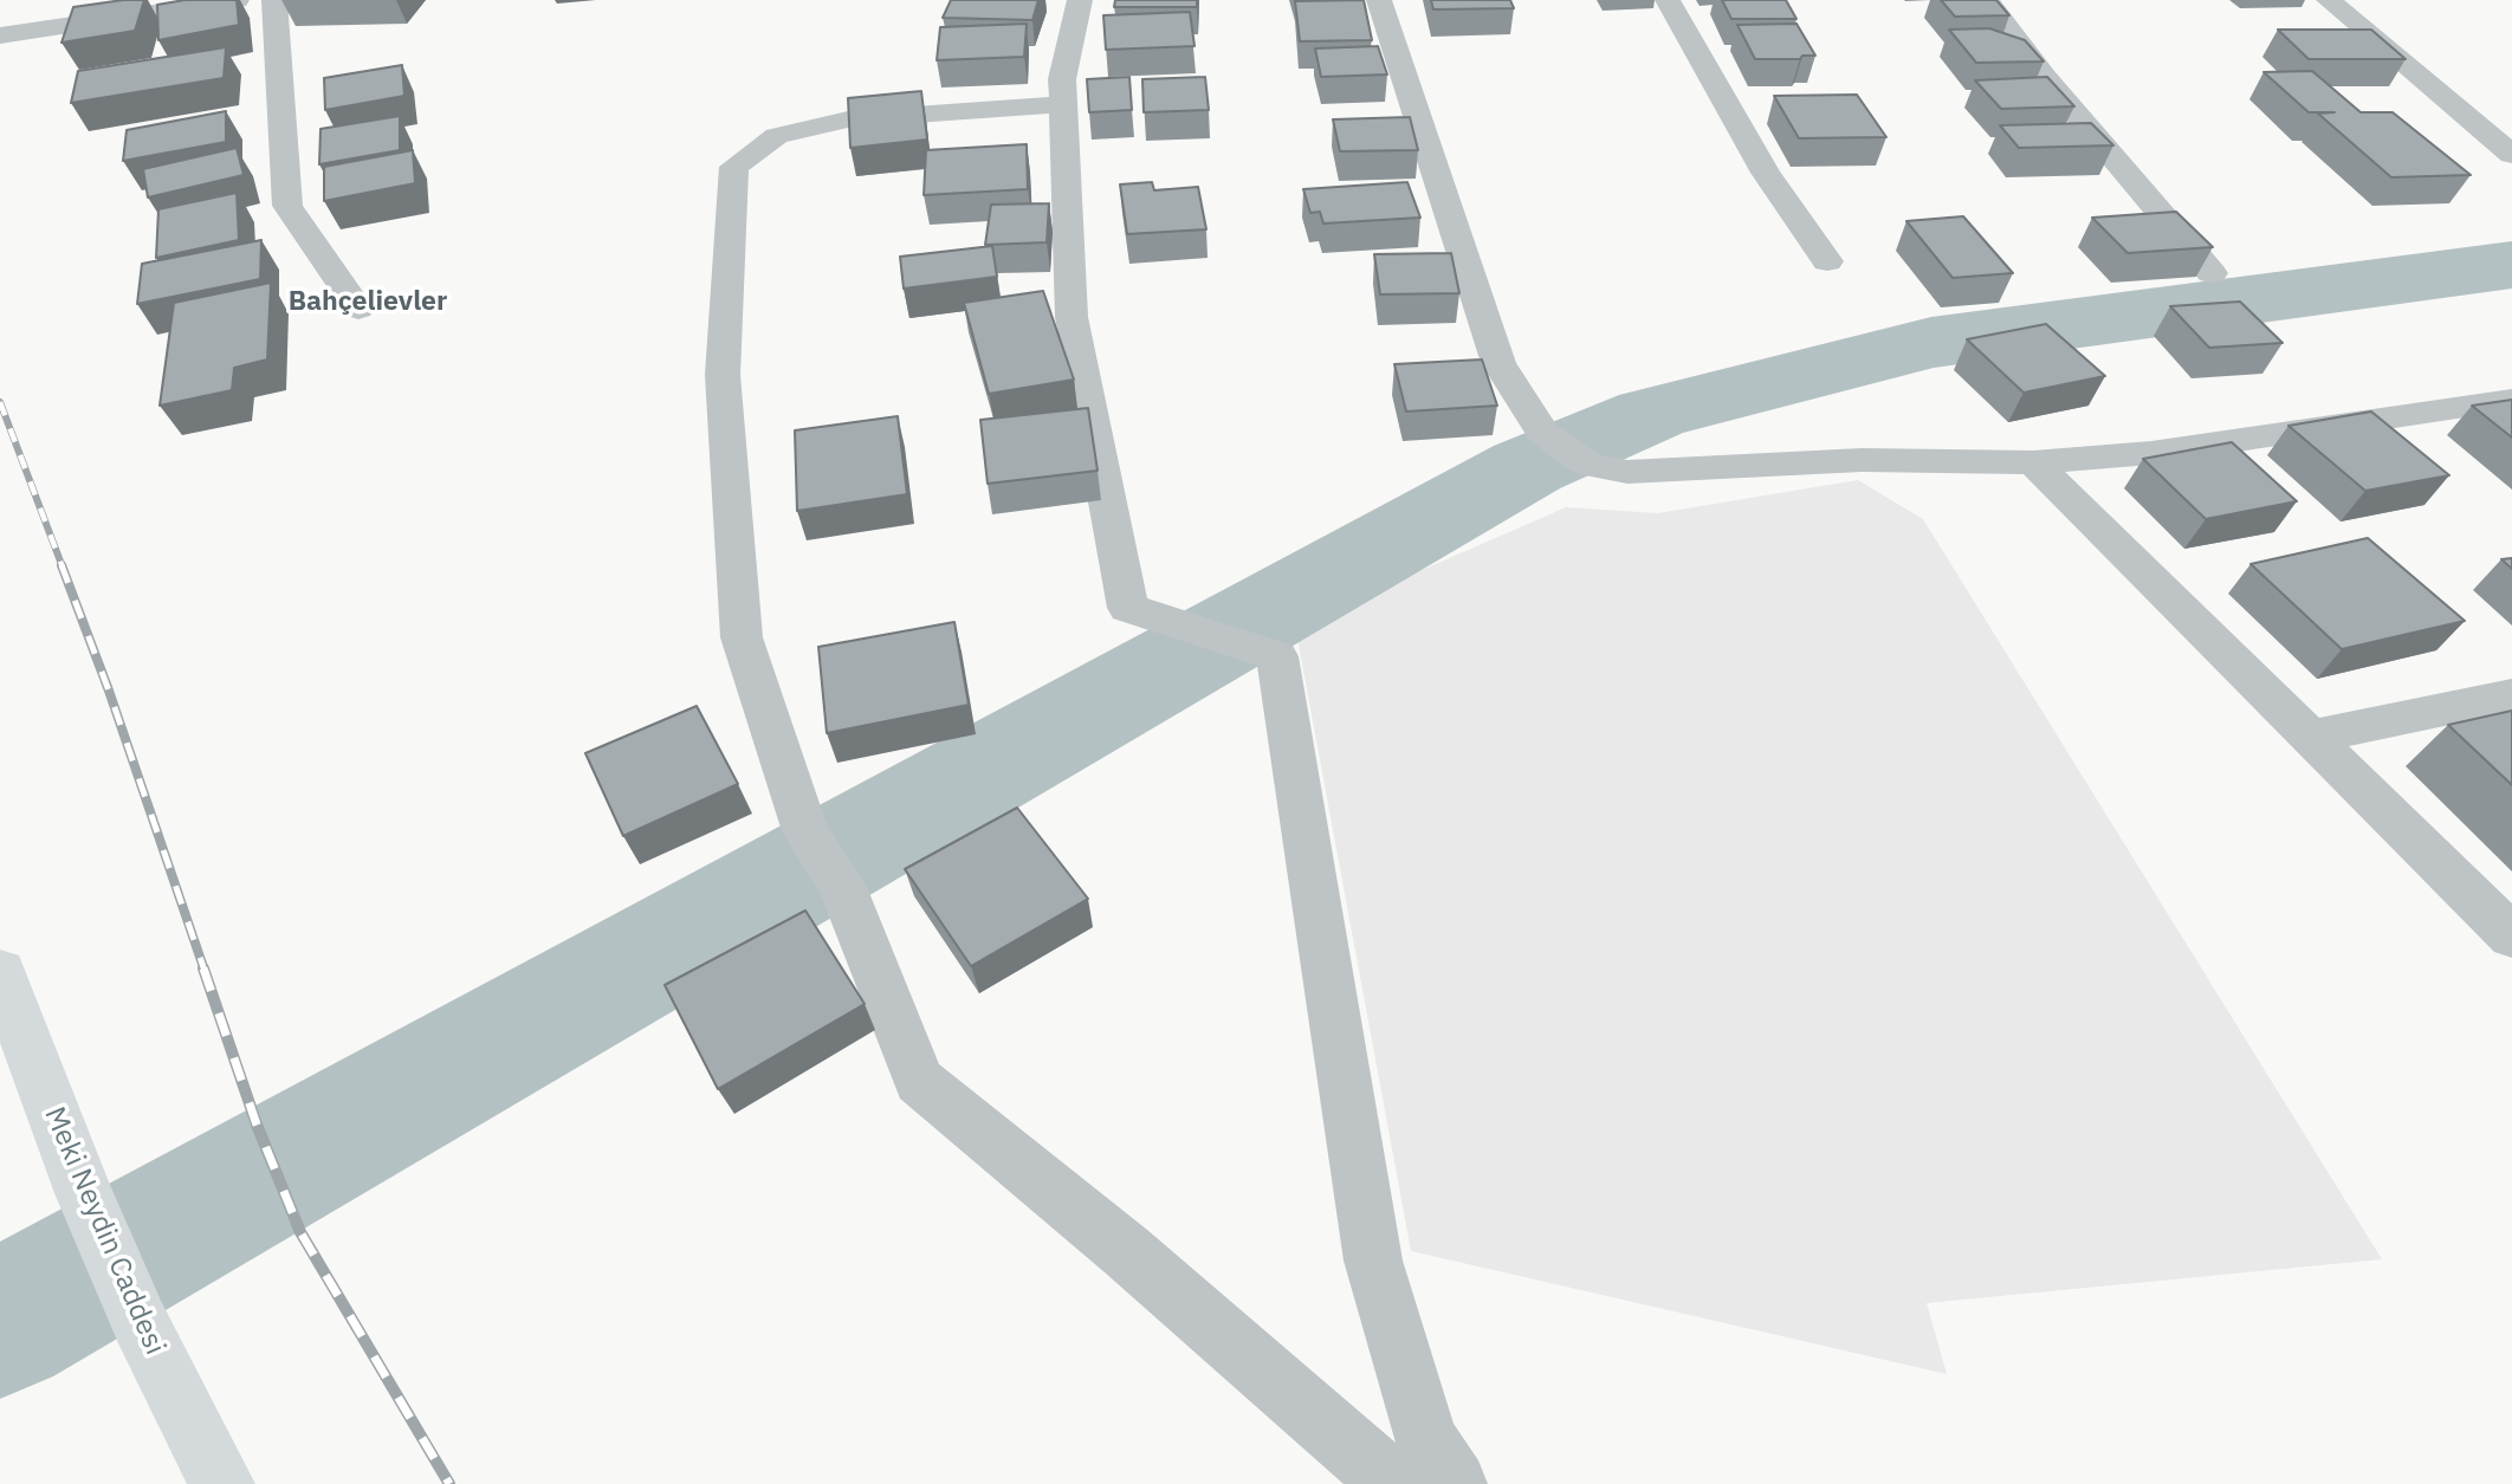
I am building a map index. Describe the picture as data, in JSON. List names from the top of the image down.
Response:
{
  "streets": {
    "street": ["Meki Neydin Caddesi"]
  },
  "districts": ["Bahçelievler"]
}
